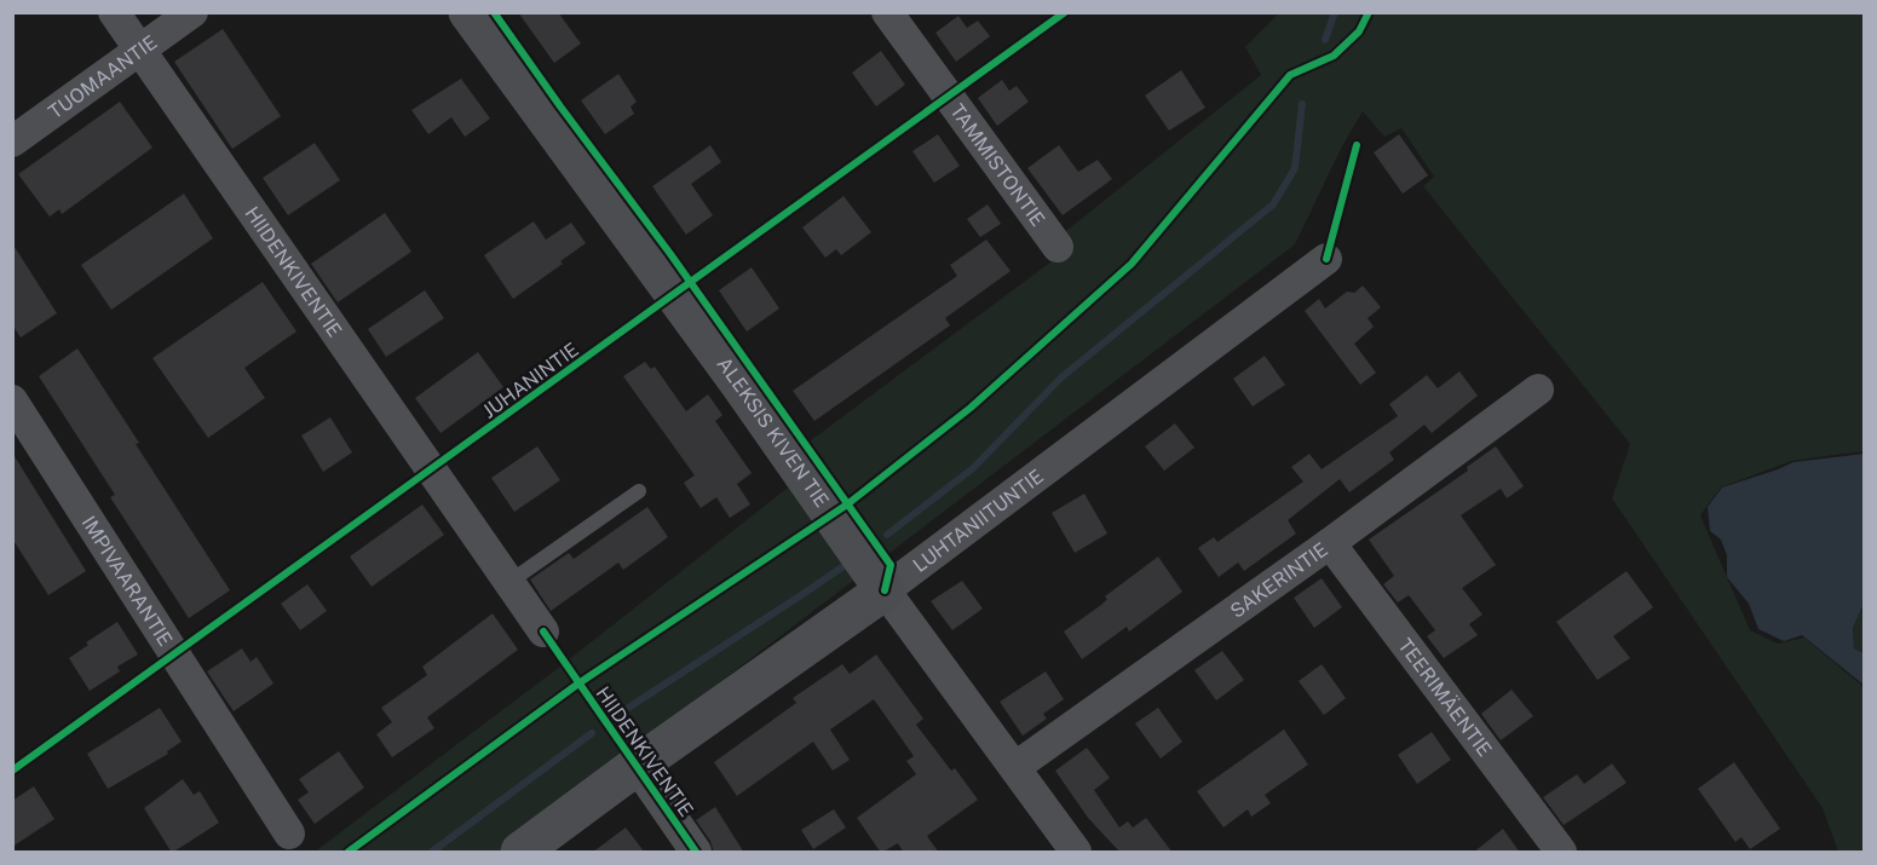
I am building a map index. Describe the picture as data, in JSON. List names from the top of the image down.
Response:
{
  "streets": {
    "street": [
      "TUOMAANTIE",
      "TAMMISTONTIE",
      "HIIDENKIVENTIE",
      "ALEKSIS KIVEN TIE",
      "LUHTANIITUNTIE",
      "IMPIVAARANTIE",
      "SAKERINTIE",
      "TEERIMÄENTIE"
    ],
    "cycle path": ["JUHANINTIE"]
  },
  "crossings": [
    ["TUOMAANTIE", "HIIDENKIVENTIE"],
    ["HIIDENKIVENTIE", "LUHTANIITUNTIE"],
    ["ALEKSIS KIVEN TIE", "LUHTANIITUNTIE"],
    ["ALEKSIS KIVEN TIE", "SAKERINTIE"],
    ["SAKERINTIE", "TEERIMÄENTIE"]
  ]
}
